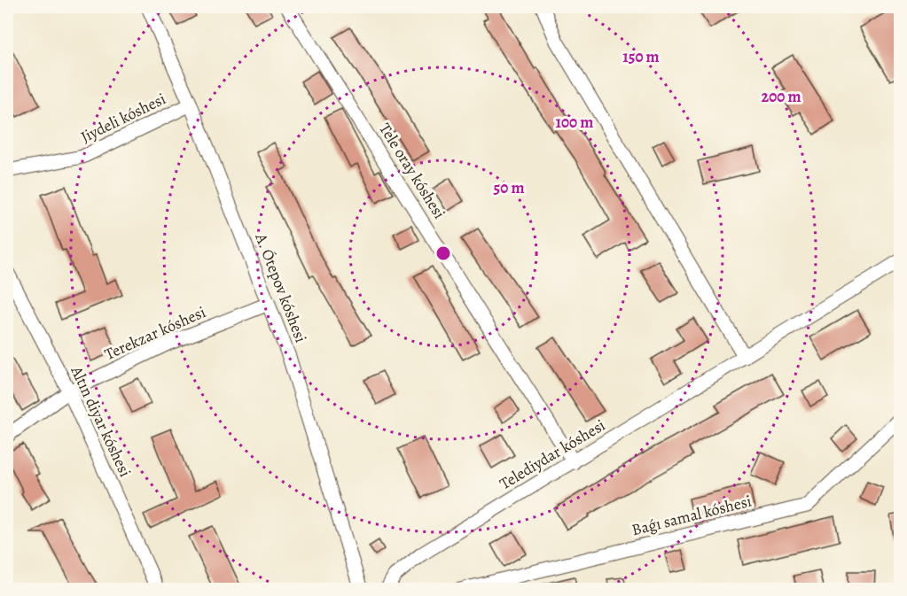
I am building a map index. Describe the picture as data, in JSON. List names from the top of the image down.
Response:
{
  "streets": {
    "street": [
      "Jiydeli kóshesi",
      "Tele oray kóshesi",
      "A. Ótepov kóshesi",
      "Terekzar kóshesi",
      "Altın diyar kóshesi",
      "Telediydar kóshesi",
      "Baǵı samal kóshesi"
    ]
  },
  "crossings": [
    ["Jiydeli kóshesi", "A. Ótepov kóshesi"],
    ["Tele oray kóshesi", "Telediydar kóshesi"],
    ["A. Ótepov kóshesi", "Terekzar kóshesi"],
    ["Terekzar kóshesi", "Altın diyar kóshesi"]
  ],
  "rings": [
    "150 m",
    "200 m",
    "100 m",
    "50 m"
  ]
}
